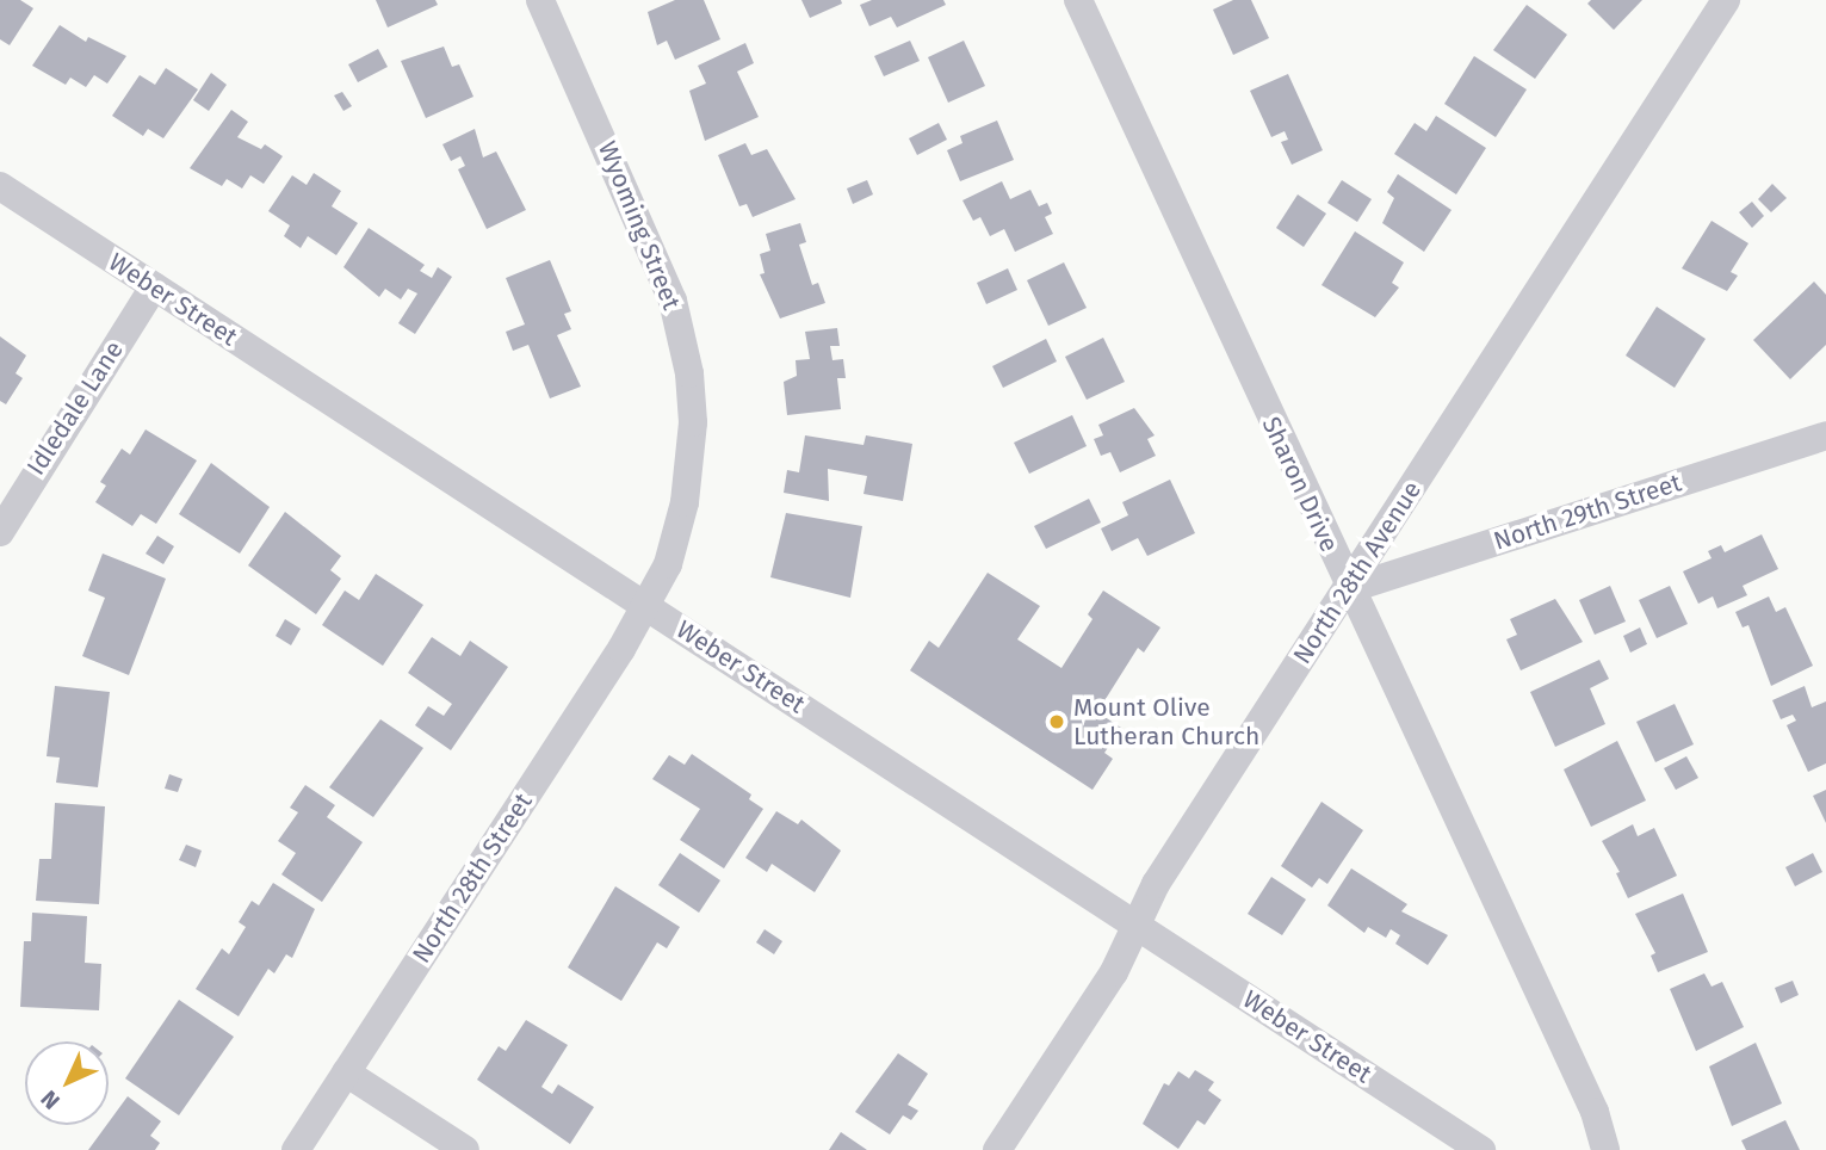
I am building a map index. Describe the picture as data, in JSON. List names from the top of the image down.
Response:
{
  "streets": {
    "street": [
      "Wyoming Street",
      "Weber Street",
      "Idledale Lane",
      "Sharon Drive",
      "North 29th Street",
      "North 28th Avenue",
      "North 28th Street"
    ]
  },
  "crossings": [
    ["Wyoming Street", "Weber Street"],
    ["Wyoming Street", "North 28th Street"],
    ["Weber Street", "Idledale Lane"],
    ["Weber Street", "North 28th Avenue"],
    ["Weber Street", "North 28th Street"],
    ["Sharon Drive", "North 29th Street"],
    ["Sharon Drive", "North 28th Avenue"],
    ["North 29th Street", "North 28th Avenue"]
  ],
  "places": ["Mount Olive Lutheran Church"],
  "north": "bottom left"
}
